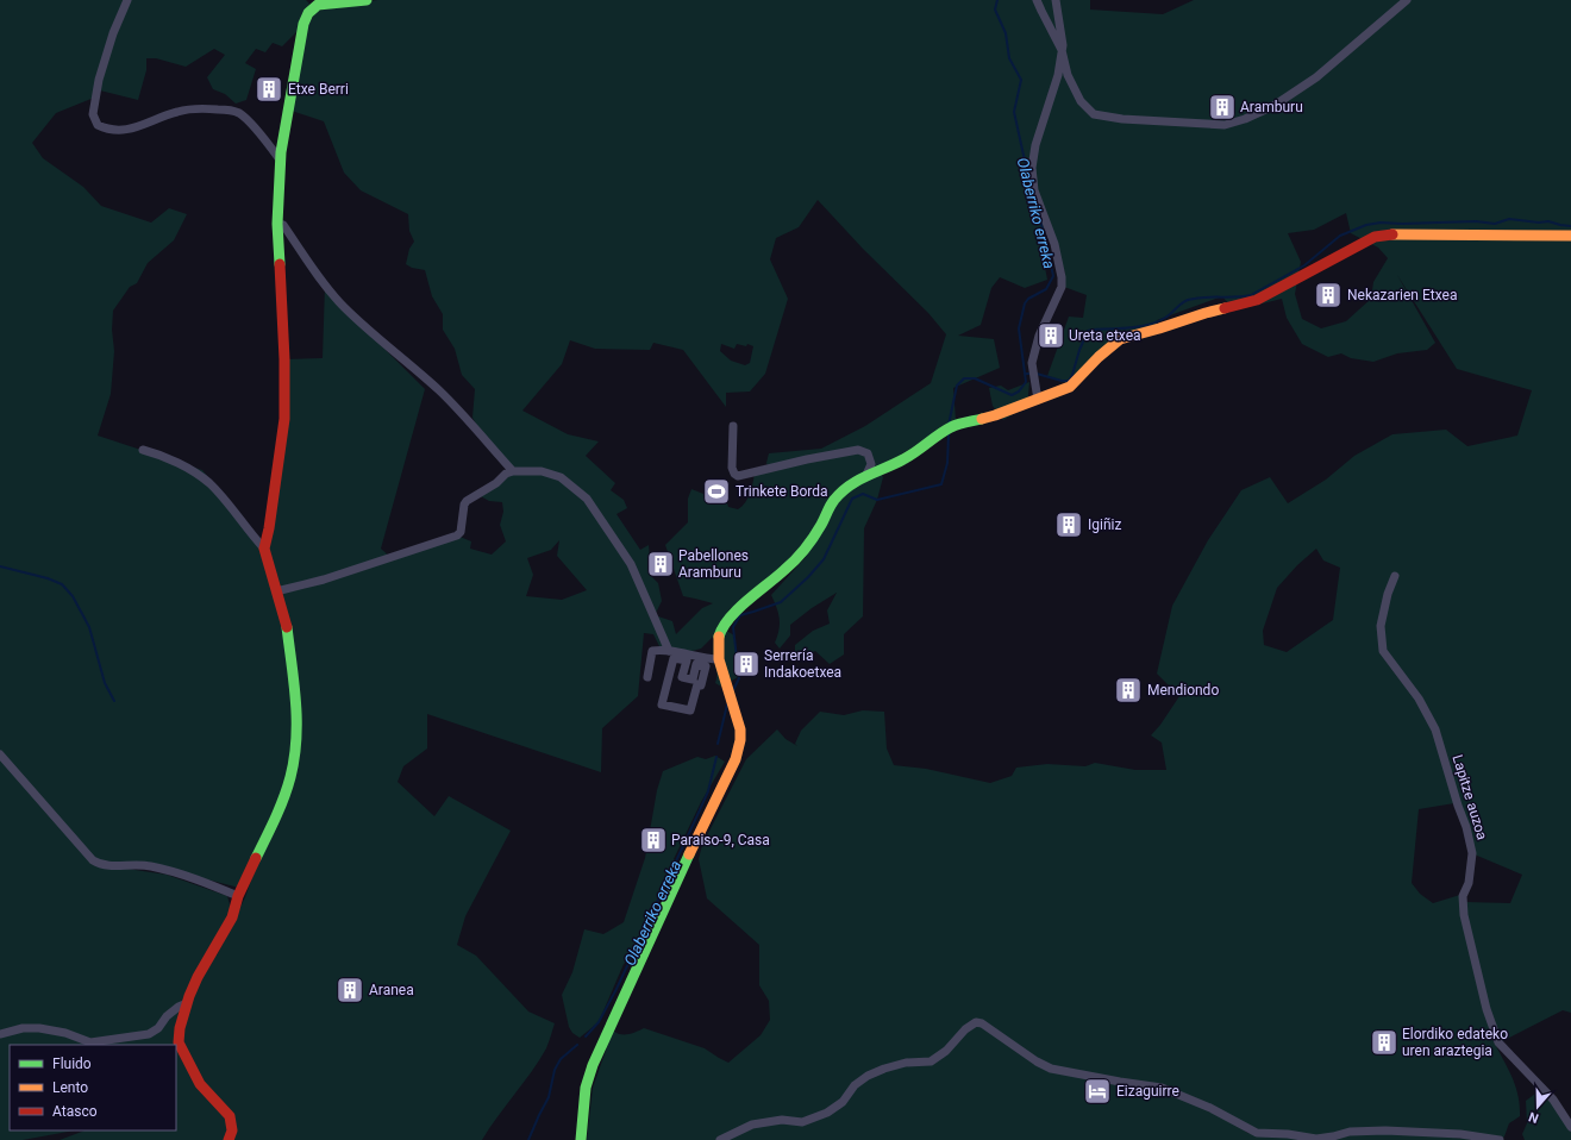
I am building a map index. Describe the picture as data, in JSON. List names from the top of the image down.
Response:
{
  "streets": {
    "street": ["Lapitze auzoa"]
  },
  "water": ["Olaberriko erreka"],
  "places": {
    "building": [
      "Etxe Berri",
      "Aramburu",
      "Nekazarien Etxea",
      "Ureta etxea",
      "Igiñiz",
      "Pabellones Aramburu",
      "Serrería Indakoetxea",
      "Mendiondo",
      "Paraiso-9, Casa",
      "Aranea",
      "Elordiko edateko uren araztegia"
    ],
    "sports": ["Trinkete Borda"],
    "hotel": ["Eizaguirre"]
  },
  "legend": ["Fluido", "Lento", "Atasco"],
  "north": "bottom"
}
